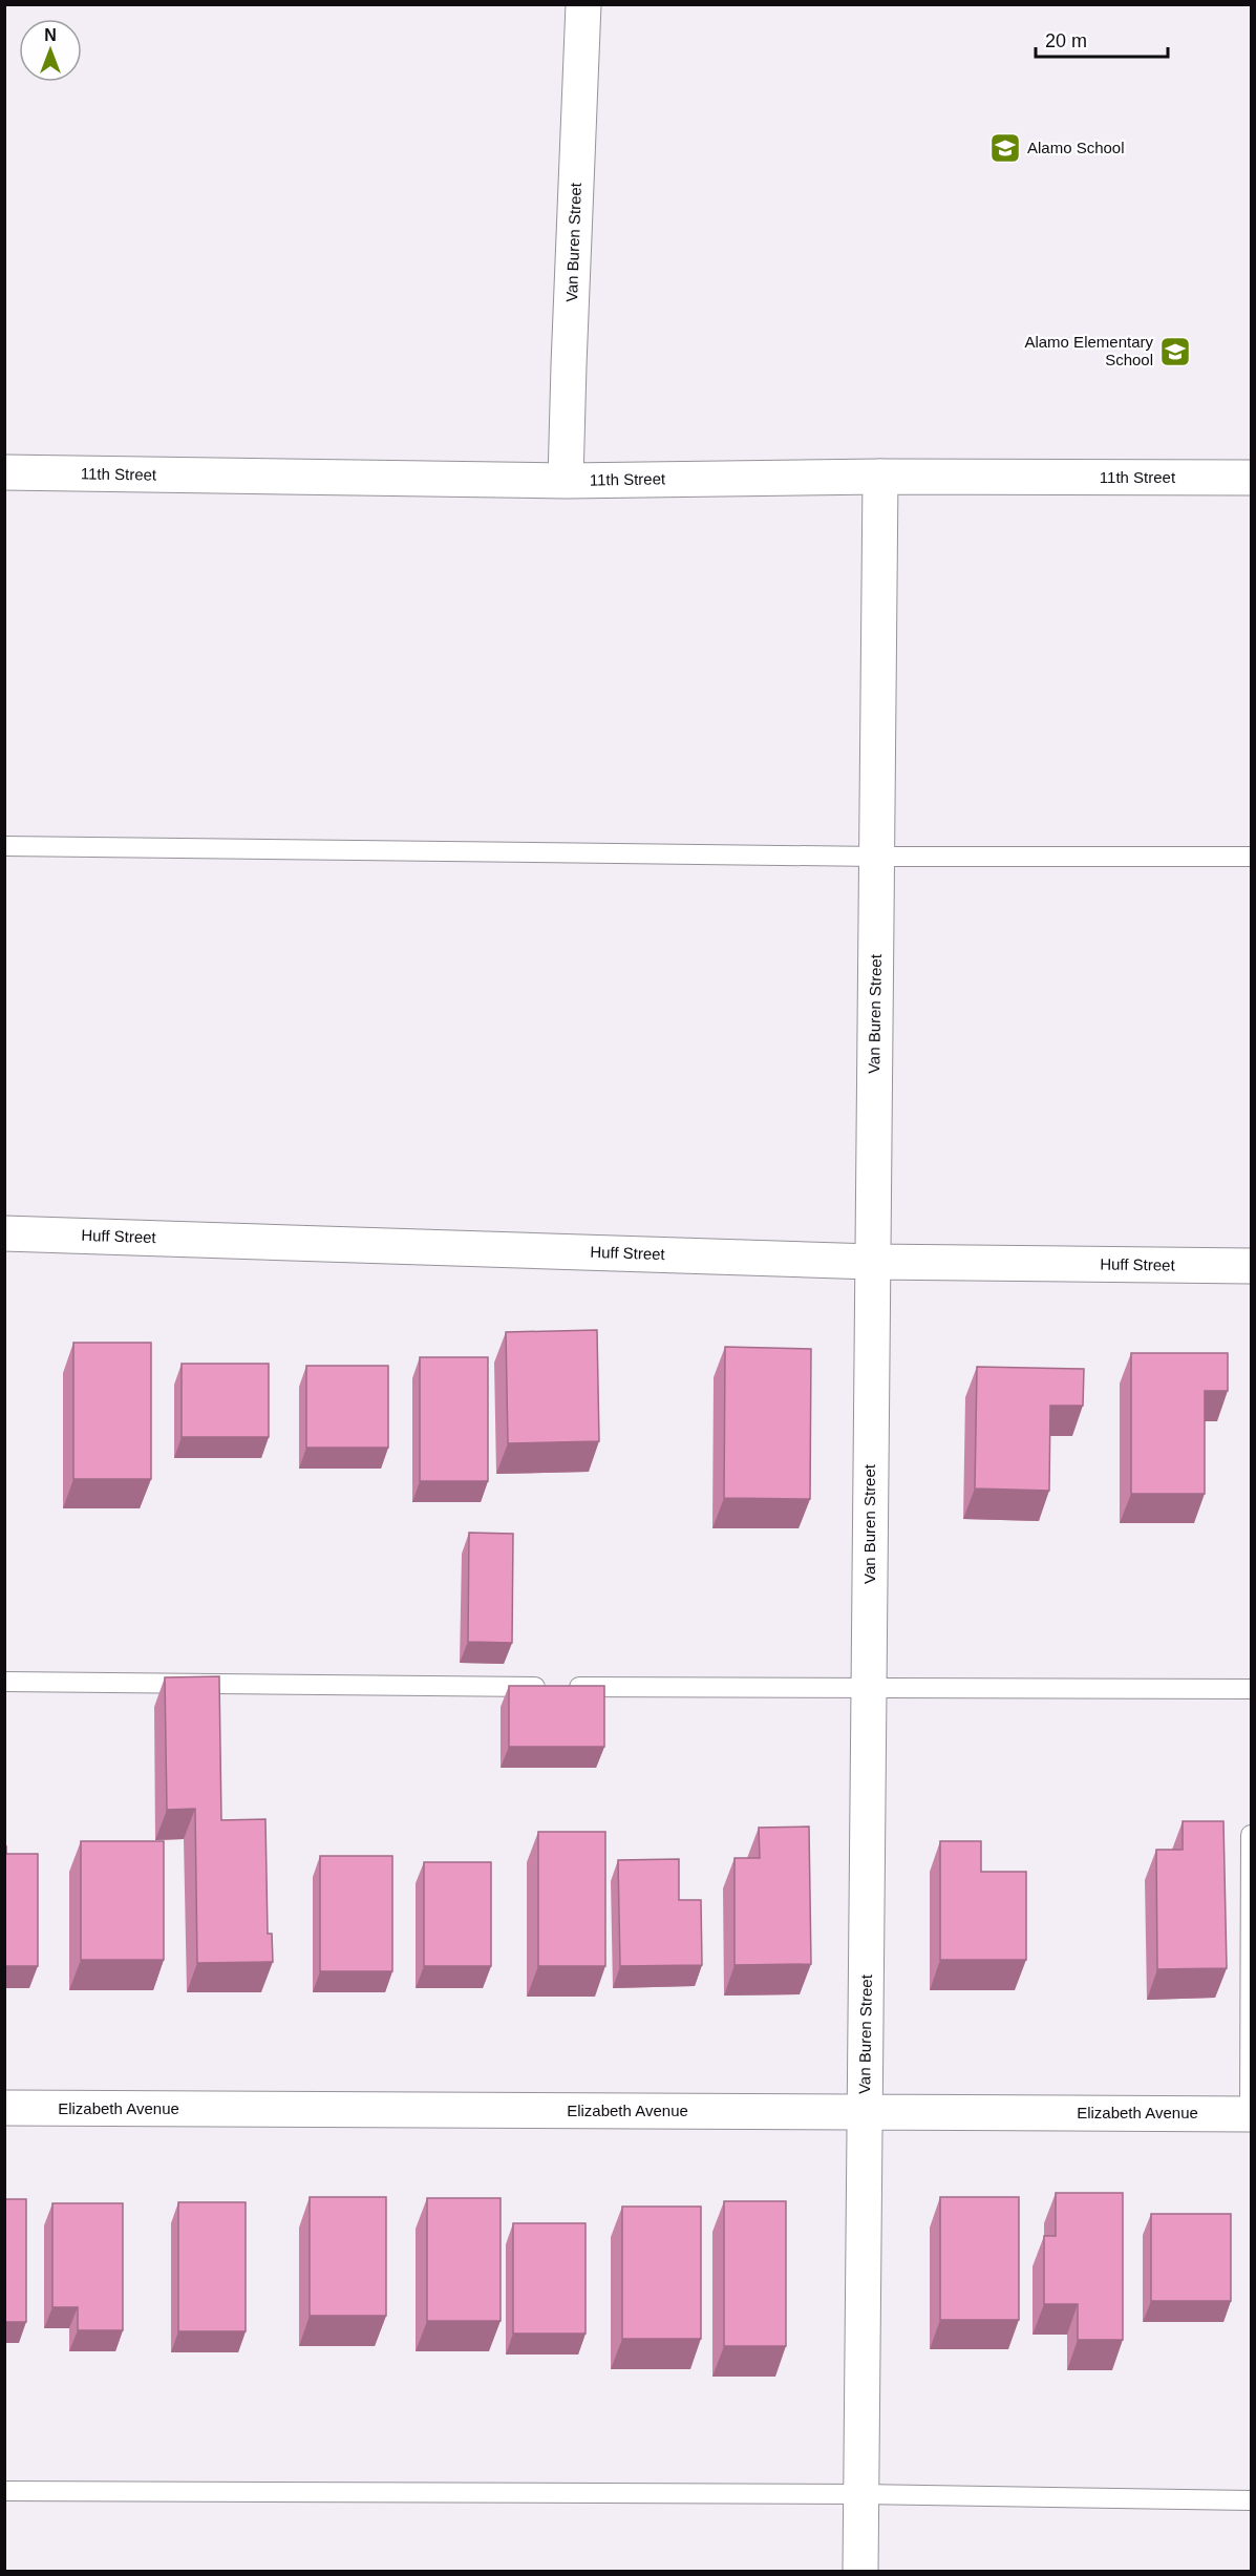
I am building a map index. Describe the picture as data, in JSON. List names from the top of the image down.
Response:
{
  "streets": {
    "street": [
      "Van Buren Street",
      "11th Street",
      "Huff Street",
      "Elizabeth Avenue"
    ]
  },
  "crossings": [
    ["Van Buren Street", "11th Street"],
    ["Van Buren Street", "Huff Street"],
    ["Van Buren Street", "Elizabeth Avenue"]
  ],
  "places": {
    "school or university": ["Alamo School", "Alamo Elementary School"]
  },
  "scale_bar": "20 m",
  "north": "top"
}
